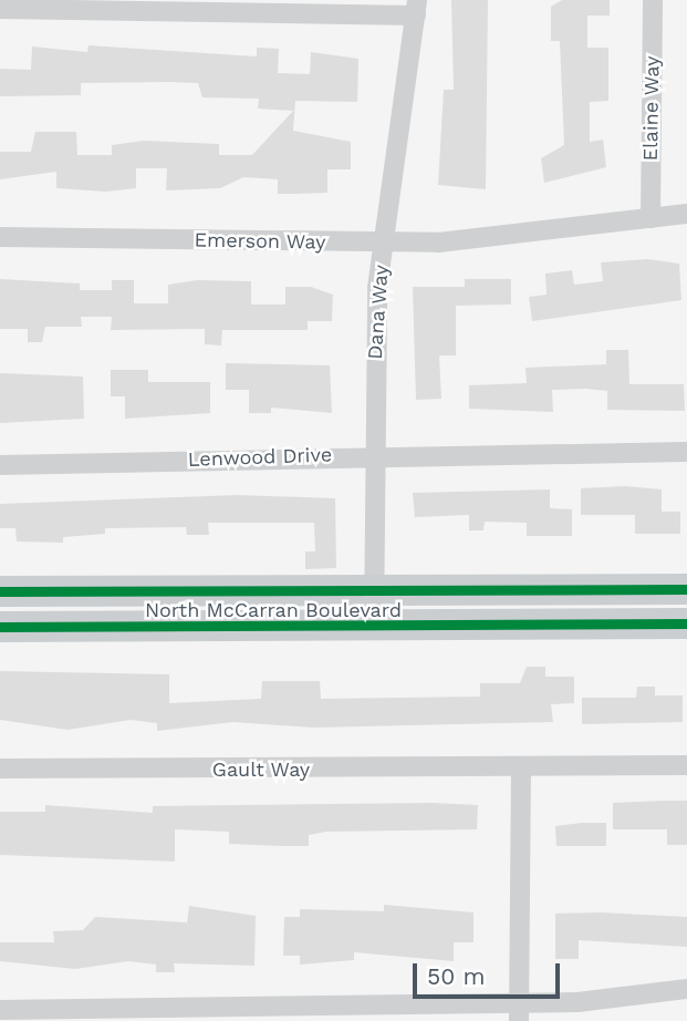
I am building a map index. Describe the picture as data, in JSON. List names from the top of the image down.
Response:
{
  "streets": {
    "main road": ["North McCarran Boulevard"],
    "street": [
      "Elaine Way",
      "Emerson Way",
      "Dana Way",
      "Lenwood Drive",
      "Gault Way"
    ]
  },
  "crossings": [
    ["Elaine Way", "Emerson Way"],
    ["Emerson Way", "Dana Way"],
    ["Dana Way", "Lenwood Drive"],
    ["Dana Way", "North McCarran Boulevard"]
  ],
  "scale_bar": "50 m"
}
